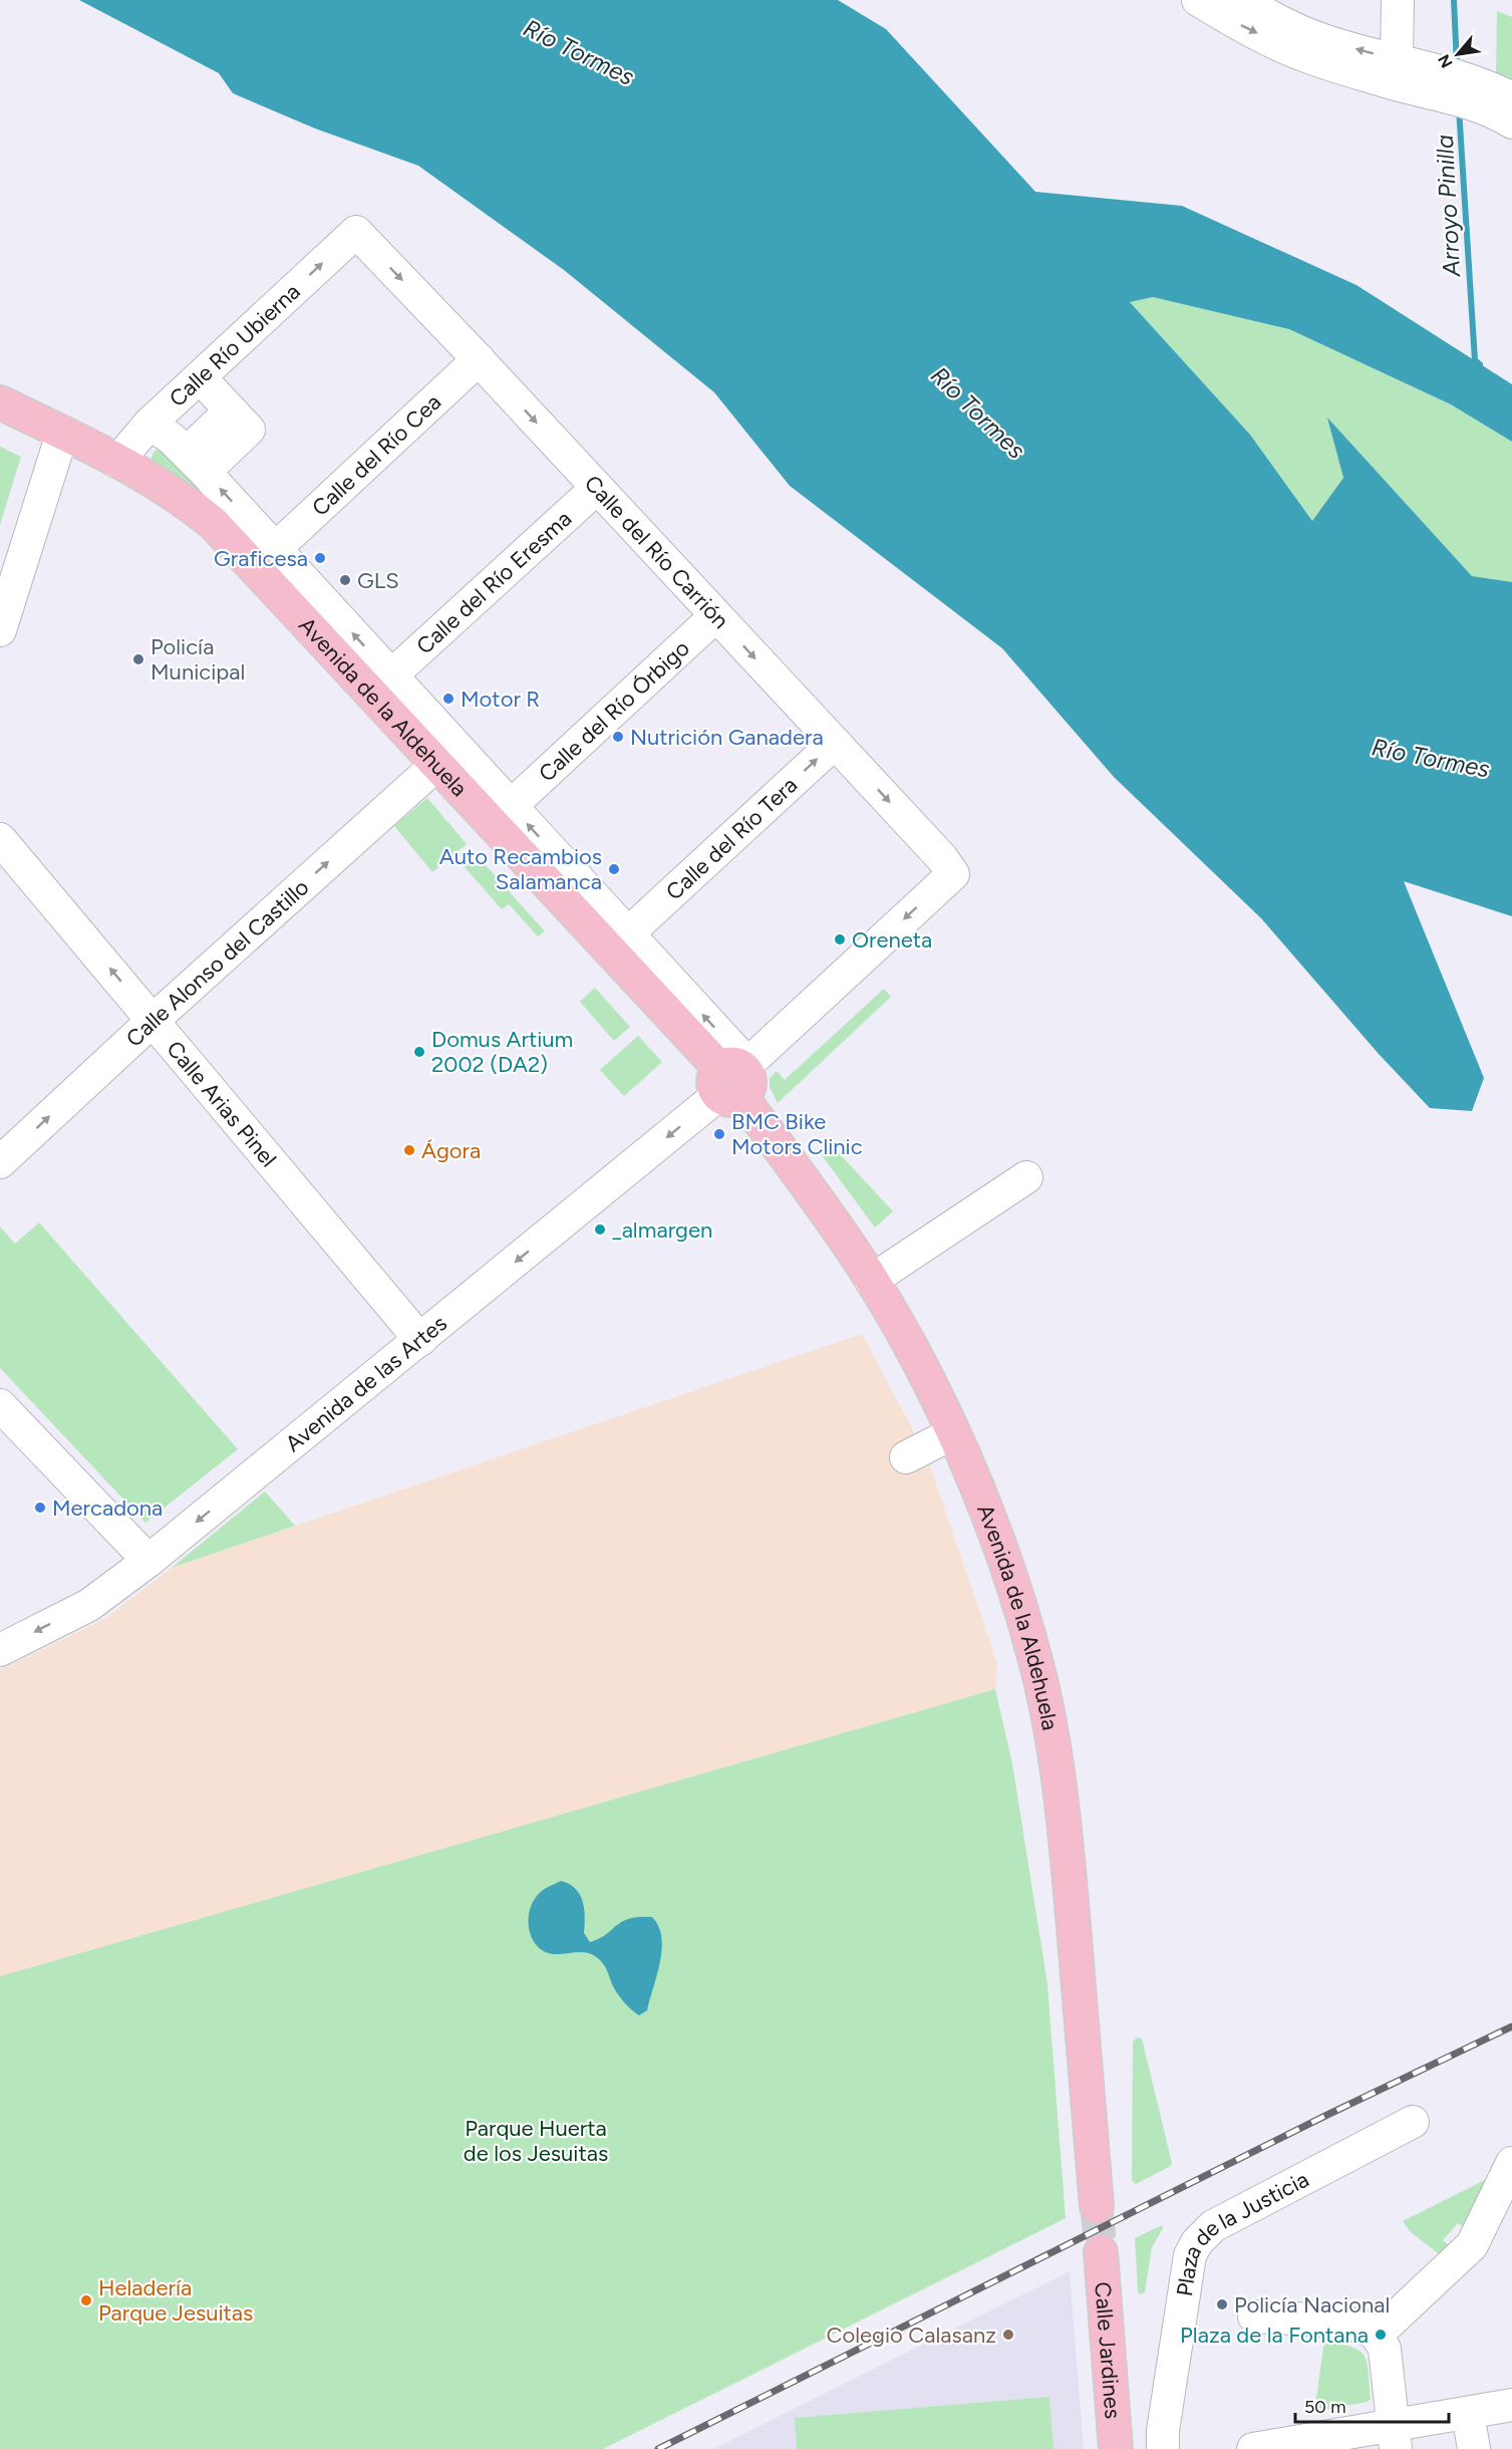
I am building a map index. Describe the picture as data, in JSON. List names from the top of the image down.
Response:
{
  "streets": {
    "main road": ["Avenida de la Aldehuela", "Calle Jardines"],
    "street": [
      "Calle Río Ubierna",
      "Calle del Río Cea",
      "Calle del Río Carrión",
      "Calle del Río Eresma",
      "Calle del Río Órbigo",
      "Calle del Río Tera",
      "Calle Alonso del Castillo",
      "Calle Arias Pinel",
      "Avenida de las Artes",
      "Plaza de la Justicia"
    ]
  },
  "crossings": [
    ["Calle Río Ubierna", "Calle del Río Carrión"],
    ["Calle Río Ubierna", "Avenida de la Aldehuela"],
    ["Calle del Río Cea", "Calle del Río Carrión"],
    ["Calle del Río Cea", "Avenida de la Aldehuela"],
    ["Calle del Río Carrión", "Calle del Río Eresma"],
    ["Calle del Río Carrión", "Calle del Río Órbigo"],
    ["Calle del Río Carrión", "Calle del Río Tera"],
    ["Calle del Río Carrión", "Avenida de las Artes"],
    ["Calle del Río Eresma", "Avenida de la Aldehuela"],
    ["Avenida de la Aldehuela", "Calle del Río Órbigo"],
    ["Avenida de la Aldehuela", "Calle del Río Tera"],
    ["Avenida de la Aldehuela", "Calle Alonso del Castillo"],
    ["Avenida de la Aldehuela", "Avenida de las Artes"],
    ["Calle Alonso del Castillo", "Calle Arias Pinel"],
    ["Calle Arias Pinel", "Avenida de las Artes"]
  ],
  "one_way": [
    "Calle Río Ubierna",
    "Calle del Río Carrión",
    "Calle del Río Tera",
    "Calle Alonso del Castillo",
    "Calle Arias Pinel",
    "Avenida de las Artes"
  ],
  "water": ["Río Tormes", "Arroyo Pinilla"],
  "parks": ["Parque Huerta de los Jesuitas"],
  "places": [
    "Graficesa",
    "GLS",
    "Policía Municipal",
    "Motor R",
    "Nutrición Ganadera",
    "Auto Recambios Salamanca",
    "Oreneta",
    "Domus Artium 2002 (DA2)",
    "BMC Bike Motors Clinic",
    "Ágora",
    "_almargen",
    "Mercadona",
    "Heladería Parque Jesuitas",
    "Policía Nacional",
    "Colegio Calasanz",
    "Plaza de la Fontana"
  ],
  "scale_bar": "50 m",
  "north": "bottom left"
}
